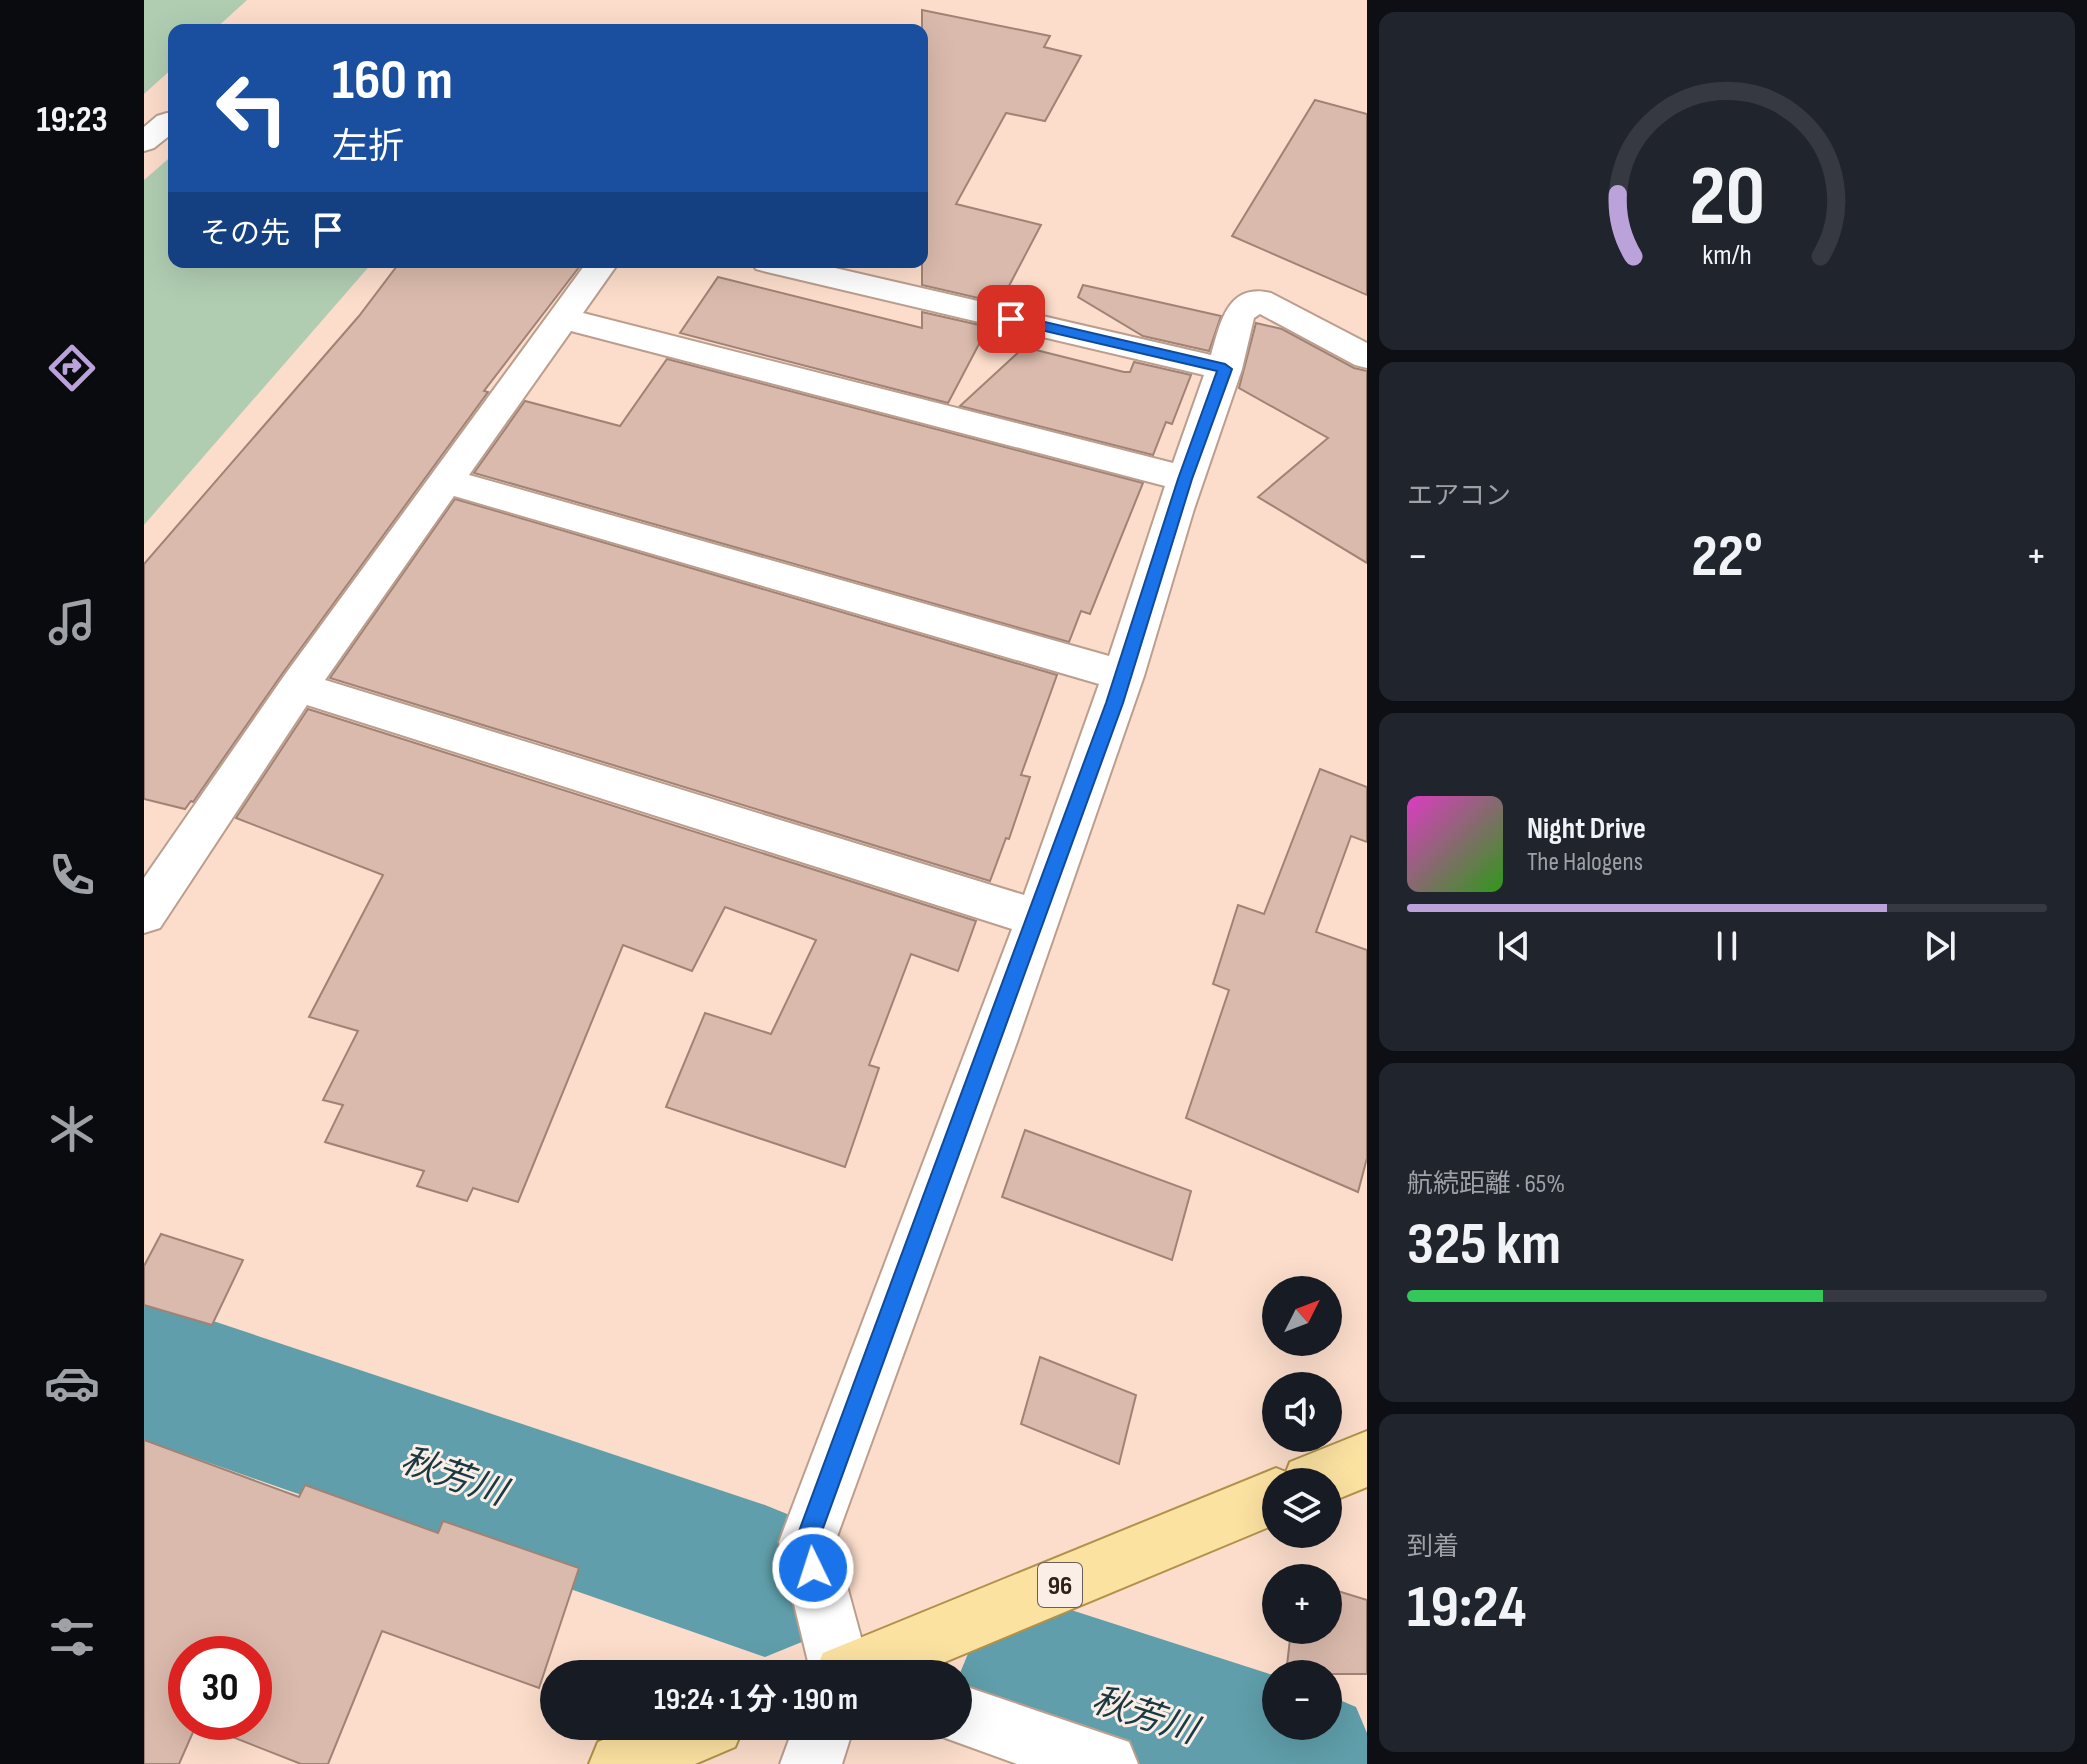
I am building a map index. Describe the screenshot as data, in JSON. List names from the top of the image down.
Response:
{
  "streets": {
    "main road": ["96"]
  },
  "water": ["秋芳川"],
  "north": "top right",
  "page": {
    "tabs": "19:23",
    "turn": ["160 m", "左折"],
    "then": "その先",
    "tile": [
      "エアコン",
      ["航続距離 · 65%", "325 km"],
      ["到着", "19:24"]
    ],
    "heat": ["−", "22°", "+"],
    "song": ["Night Drive", "The Halogens"],
    "map_buttons": ["+", "−"],
    "limit": "30",
    "trip": "19:24 · 1 分 · 190 m",
    "gauge": ["20", "km/h"]
  }
}
